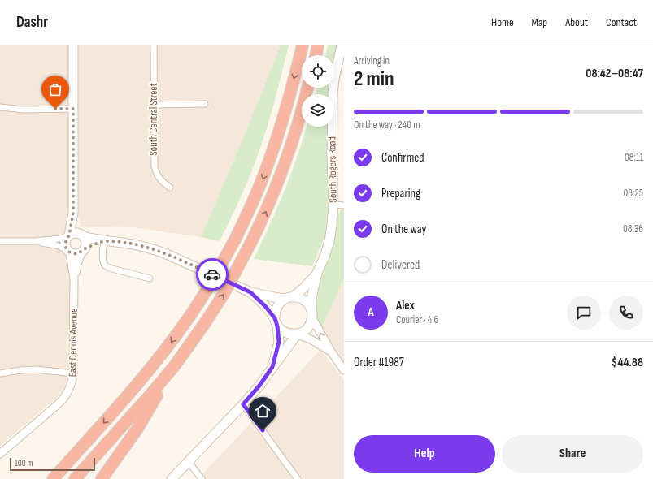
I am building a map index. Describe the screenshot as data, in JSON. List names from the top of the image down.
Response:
{
  "streets": {
    "main road": ["South Rogers Road"],
    "street": ["South Central Street", "East Dennis Avenue"]
  },
  "scale_bar": "100 m",
  "page": {
    "header": "Dashr",
    "nav": [
      "Home",
      "Map",
      "About",
      "Contact"
    ],
    "heading": ["2 min", "Arriving in", "08:42–08:47"],
    "panel": [
      "Alex",
      "Courier · 4.6",
      "Order #1987",
      "$44.88"
    ],
    "bar": "On the way · 240 m",
    "list": [
      ["Confirmed", "08:11"],
      ["Preparing", "08:25"],
      ["On the way", "08:36"],
      "Delivered"
    ],
    "round": "A",
    "buttons": ["Help", "Share"],
    "scale": "100 m"
  }
}
